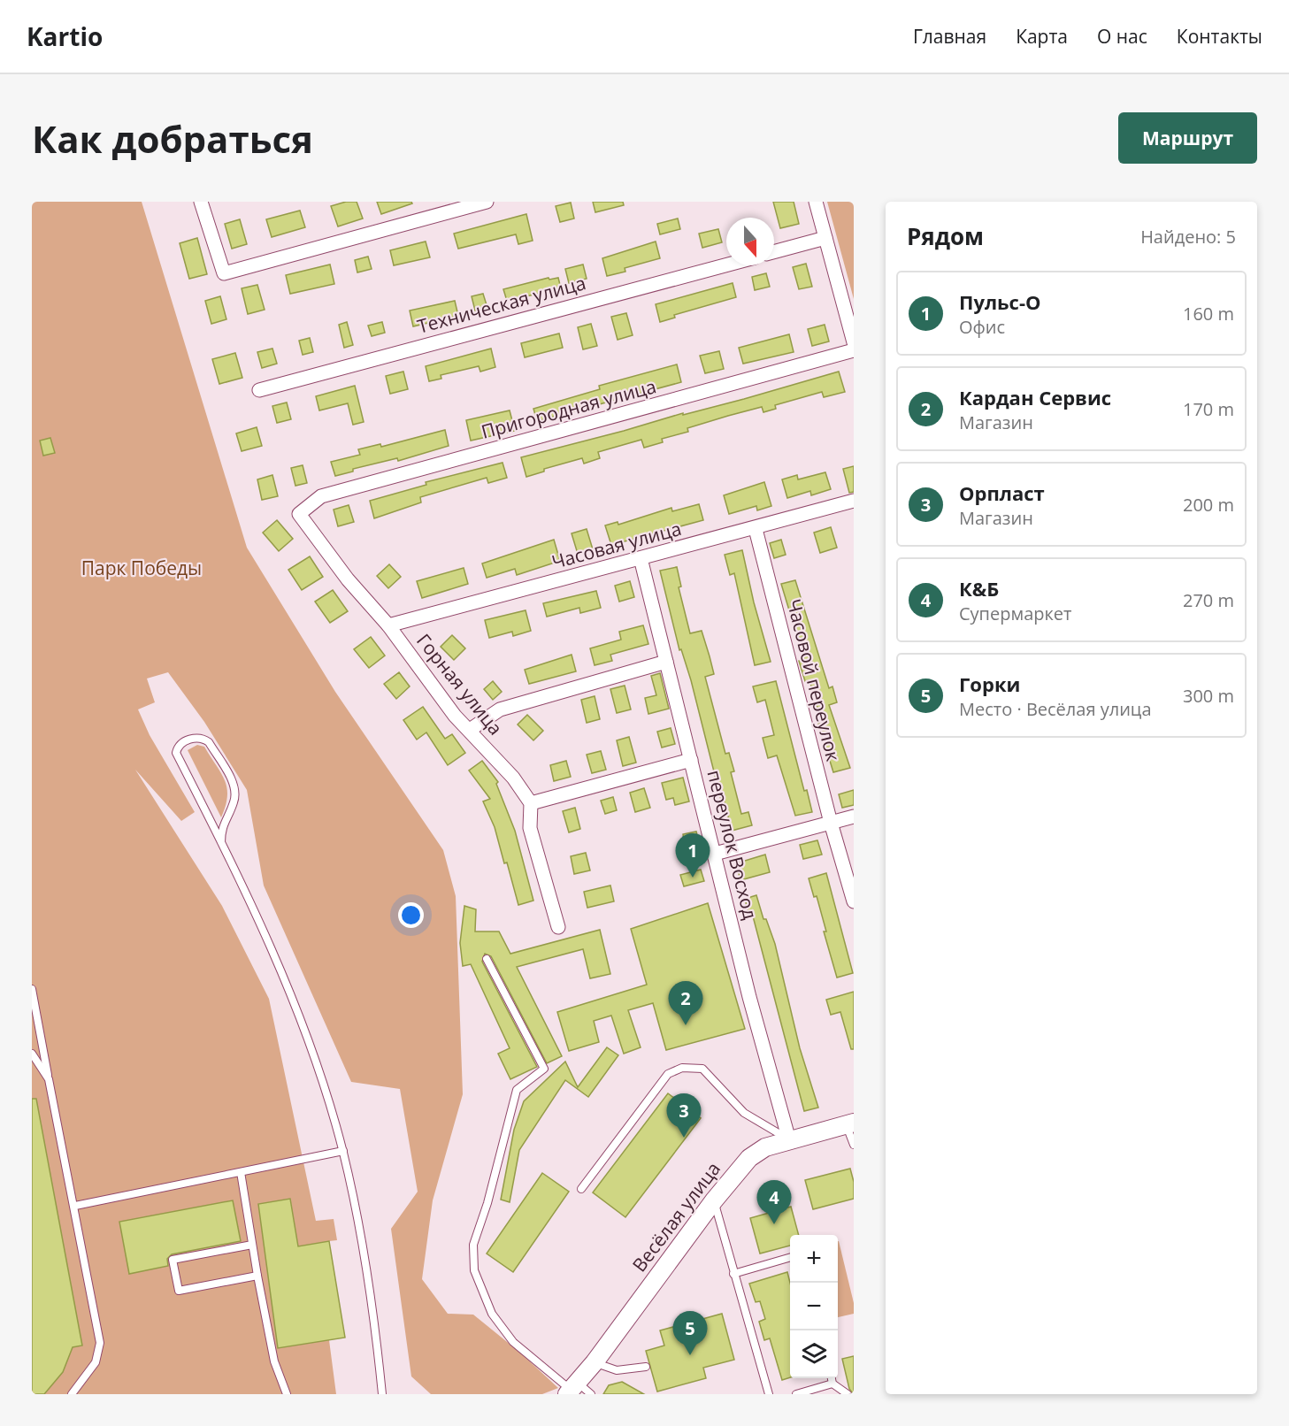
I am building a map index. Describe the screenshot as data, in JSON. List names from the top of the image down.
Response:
{
  "streets": {
    "street": [
      "Техническая улица",
      "Пригородная улица",
      "Часовая улица",
      "Часовой переулок",
      "Горная улица",
      "переулок Восход",
      "Весёлая улица"
    ]
  },
  "crossings": [
    ["Пригородная улица", "Горная улица"],
    ["Часовая улица", "Часовой переулок"],
    ["Часовая улица", "Горная улица"],
    ["Часовая улица", "переулок Восход"],
    ["переулок Восход", "Весёлая улица"]
  ],
  "parks": ["Парк Победы"],
  "north": "bottom",
  "page": {
    "header": "Kartio",
    "nav": [
      "Главная",
      "Карта",
      "О нас",
      "Контакты"
    ],
    "buttons": "Маршрут",
    "title": "Как добраться",
    "heading": ["Рядом", "Найдено: 5"],
    "list": [
      {
        "mark": "1",
        "name": "Пульс-О",
        "note": "Офис",
        "value": "160 m"
      },
      {
        "mark": "2",
        "name": "Кардан Сервис",
        "note": "Магазин",
        "value": "170 m"
      },
      {
        "mark": "3",
        "name": "Орпласт",
        "note": "Магазин",
        "value": "200 m"
      },
      {
        "mark": "4",
        "name": "К&Б",
        "note": "Супермаркет",
        "value": "270 m"
      },
      {
        "mark": "5",
        "name": "Горки",
        "note": "Место · Весёлая улица",
        "value": "300 m"
      }
    ],
    "pins": [
      "1",
      "2",
      "3",
      "4",
      "5"
    ],
    "map_buttons": ["+", "−"]
  }
}
